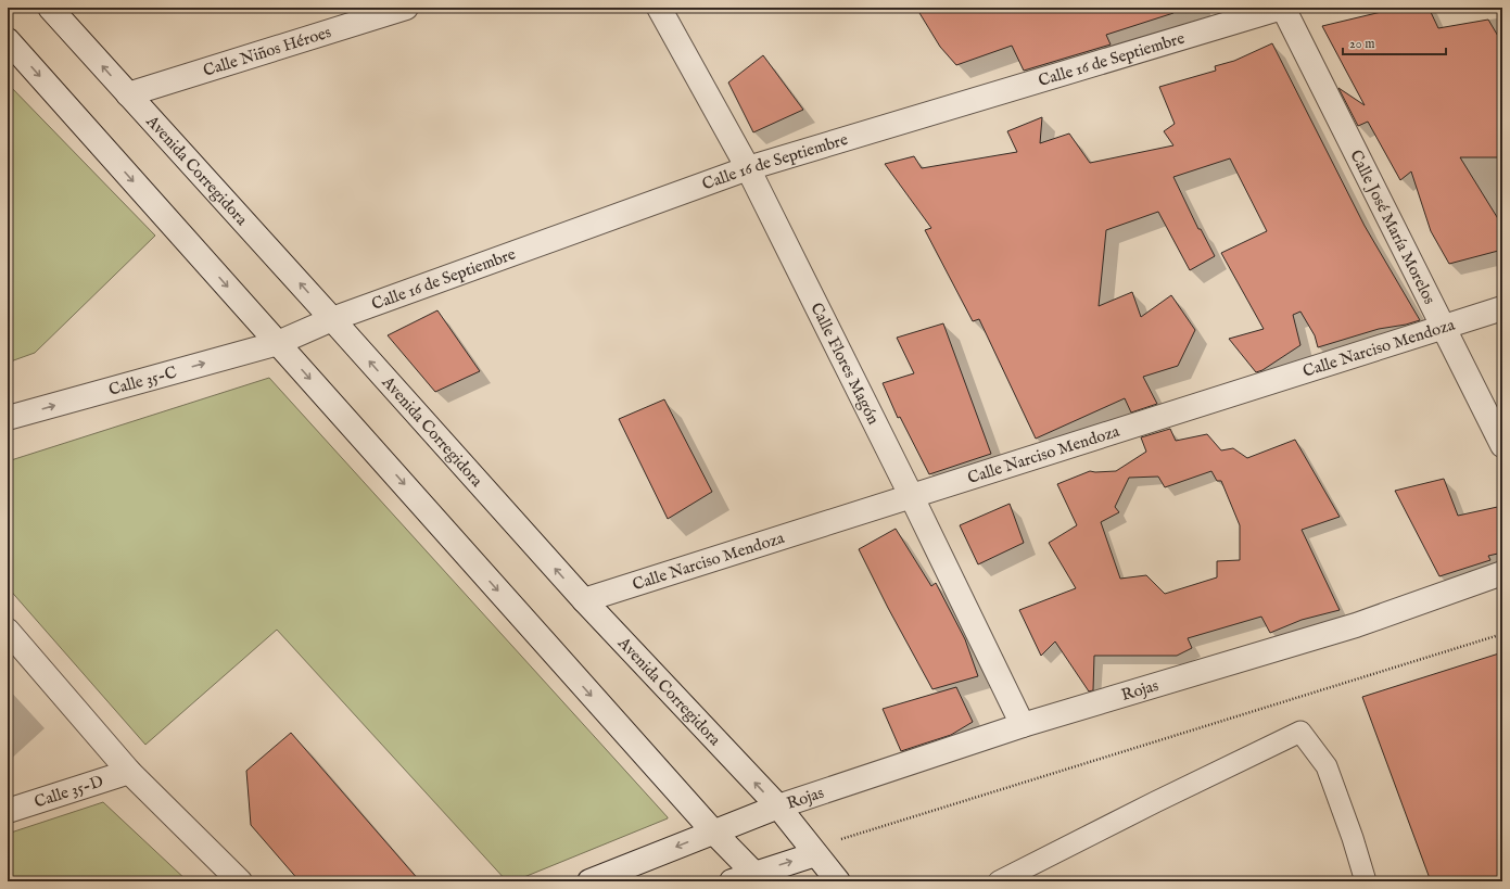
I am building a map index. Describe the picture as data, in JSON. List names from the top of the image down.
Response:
{
  "streets": {
    "street": [
      "Calle Niños Héroes",
      "Calle 16 de Septiembre",
      "Avenida Corregidora",
      "Calle José María Morelos",
      "Calle Narciso Mendoza",
      "Calle Flores Magón",
      "Calle 35-C",
      "Rojas",
      "Calle 35-D"
    ]
  },
  "crossings": [
    ["Calle Niños Héroes", "Avenida Corregidora"],
    ["Calle 16 de Septiembre", "Avenida Corregidora"],
    ["Calle 16 de Septiembre", "Calle José María Morelos"],
    ["Calle 16 de Septiembre", "Calle Flores Magón"],
    ["Calle 16 de Septiembre", "Calle 35-C"],
    ["Avenida Corregidora", "Calle Narciso Mendoza"],
    ["Avenida Corregidora", "Rojas"],
    ["Calle José María Morelos", "Calle Narciso Mendoza"],
    ["Calle Narciso Mendoza", "Calle Flores Magón"],
    ["Calle Flores Magón", "Rojas"]
  ],
  "one_way": ["Calle 35-C"],
  "scale_bar": "20 m"
}
